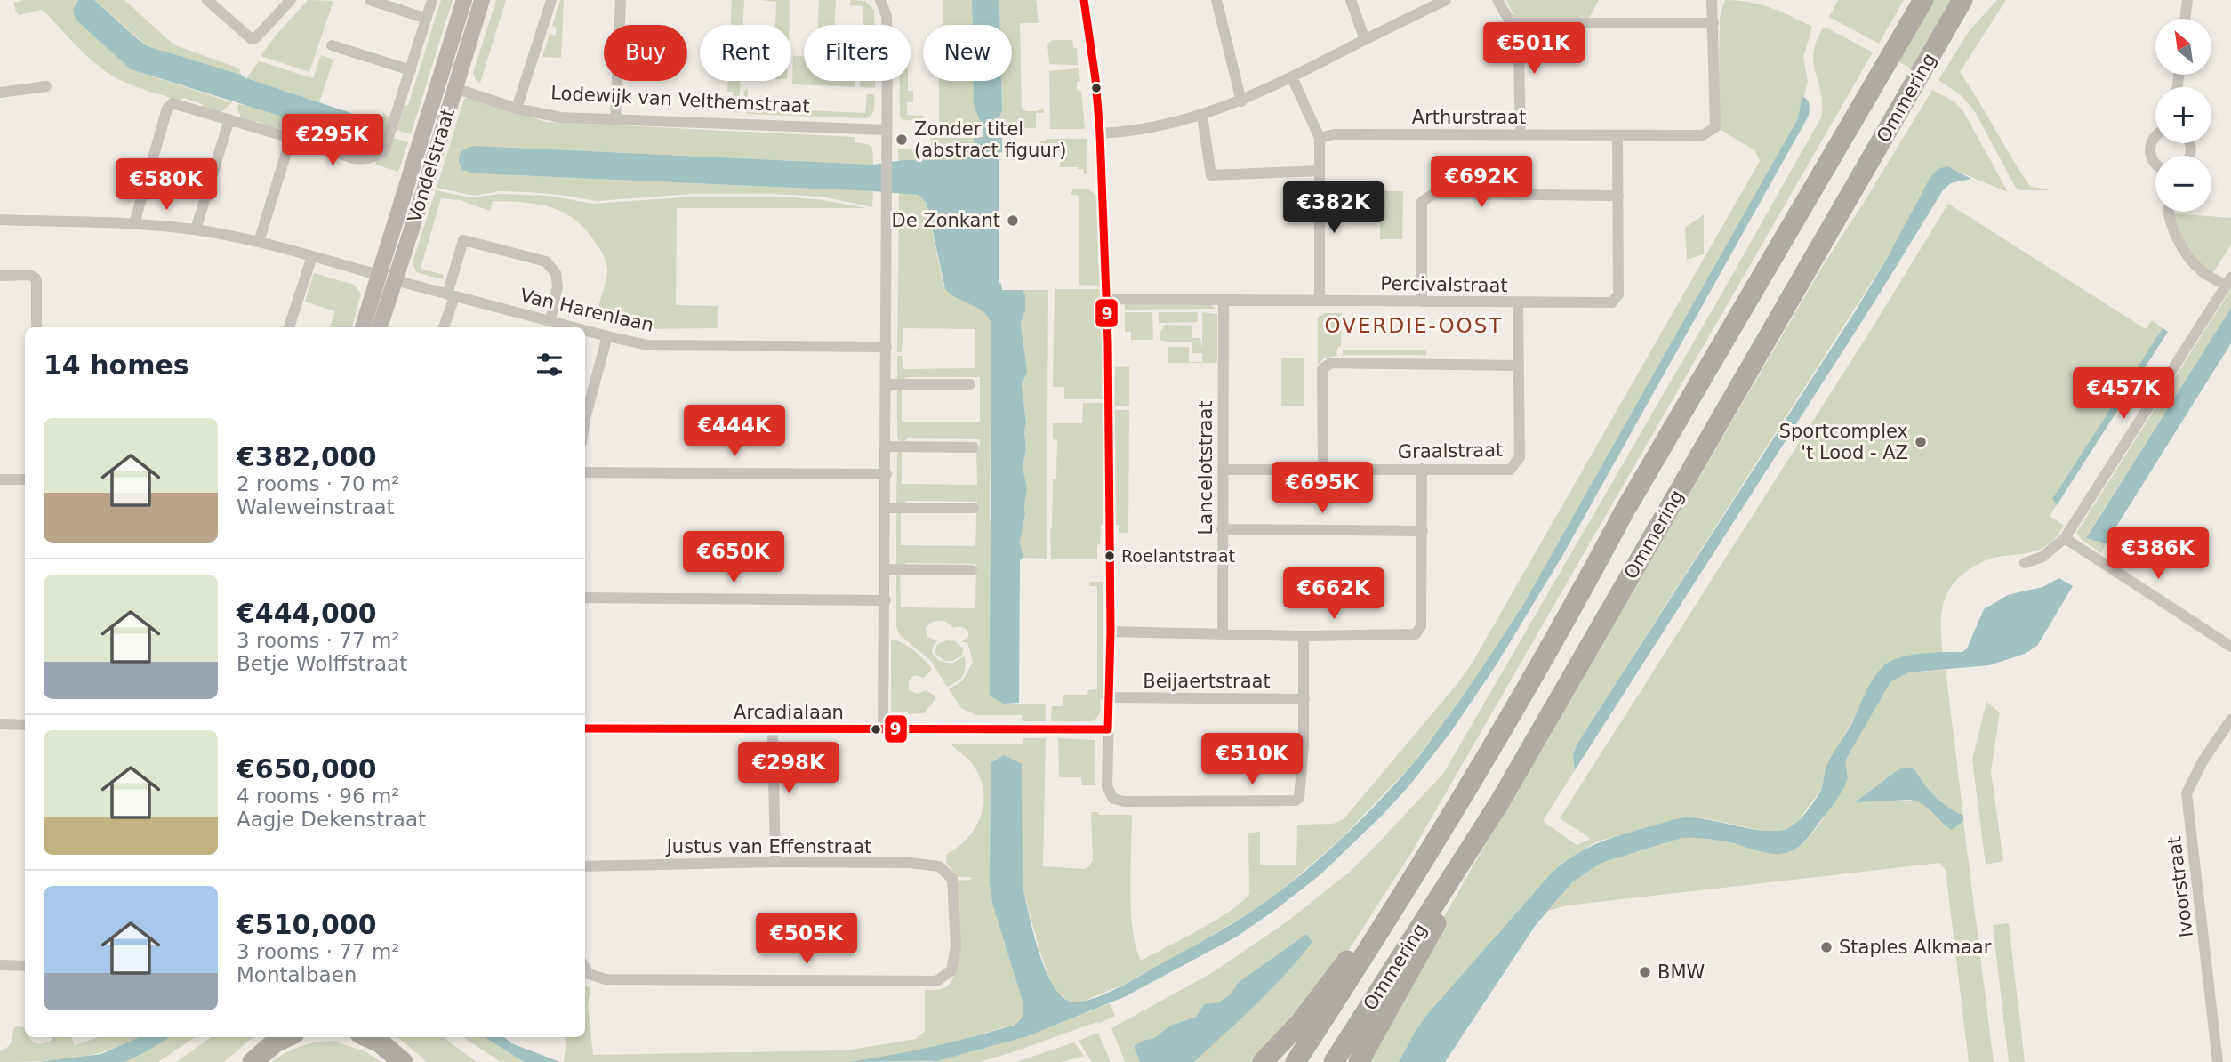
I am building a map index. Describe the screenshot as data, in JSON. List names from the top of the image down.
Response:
{
  "streets": {
    "highway": ["Ommering"],
    "street": [
      "Lodewijk van Velthemstraat",
      "Arthurstraat",
      "Vondelstraat",
      "Percivalstraat",
      "Van Harenlaan",
      "Graalstraat",
      "Lancelotstraat",
      "Beijaertstraat",
      "Arcadialaan",
      "Justus van Effenstraat",
      "Ivoorstraat"
    ]
  },
  "crossings": [
    ["Lodewijk van Velthemstraat", "Vondelstraat"],
    ["Arthurstraat", "Percivalstraat"],
    ["Vondelstraat", "Van Harenlaan"],
    ["Percivalstraat", "Graalstraat"],
    ["Percivalstraat", "Lancelotstraat"],
    ["Graalstraat", "Lancelotstraat"]
  ],
  "districts": ["OVERDIE-OOST"],
  "places": [
    "Zonder titel (abstract figuur)",
    "De Zonkant",
    "Sportcomplex 't Lood - AZ",
    "Roelantstraat",
    "Staples Alkmaar",
    "BMW"
  ],
  "lines": ["transit line 9"],
  "north": "top left",
  "page": {
    "map_buttons": ["+", "−"],
    "price": [
      "€501K",
      "€295K",
      "€692K",
      "€580K",
      "€382K",
      "€457K",
      "€444K",
      "€695K",
      "€386K",
      "€650K",
      "€662K",
      "€510K",
      "€298K",
      "€505K"
    ],
    "chip": [
      "Buy",
      "Rent",
      "Filters",
      "New"
    ],
    "heading": "14 homes",
    "list": [
      {
        "name": "€382,000",
        "note": "2 rooms · 70 m² · Waleweinstraat"
      },
      {
        "name": "€444,000",
        "note": "3 rooms · 77 m² · Betje Wolffstraat"
      },
      {
        "name": "€650,000",
        "note": "4 rooms · 96 m² · Aagje Dekenstraat"
      },
      {
        "name": "€510,000",
        "note": "3 rooms · 77 m² · Montalbaen"
      }
    ]
  }
}
